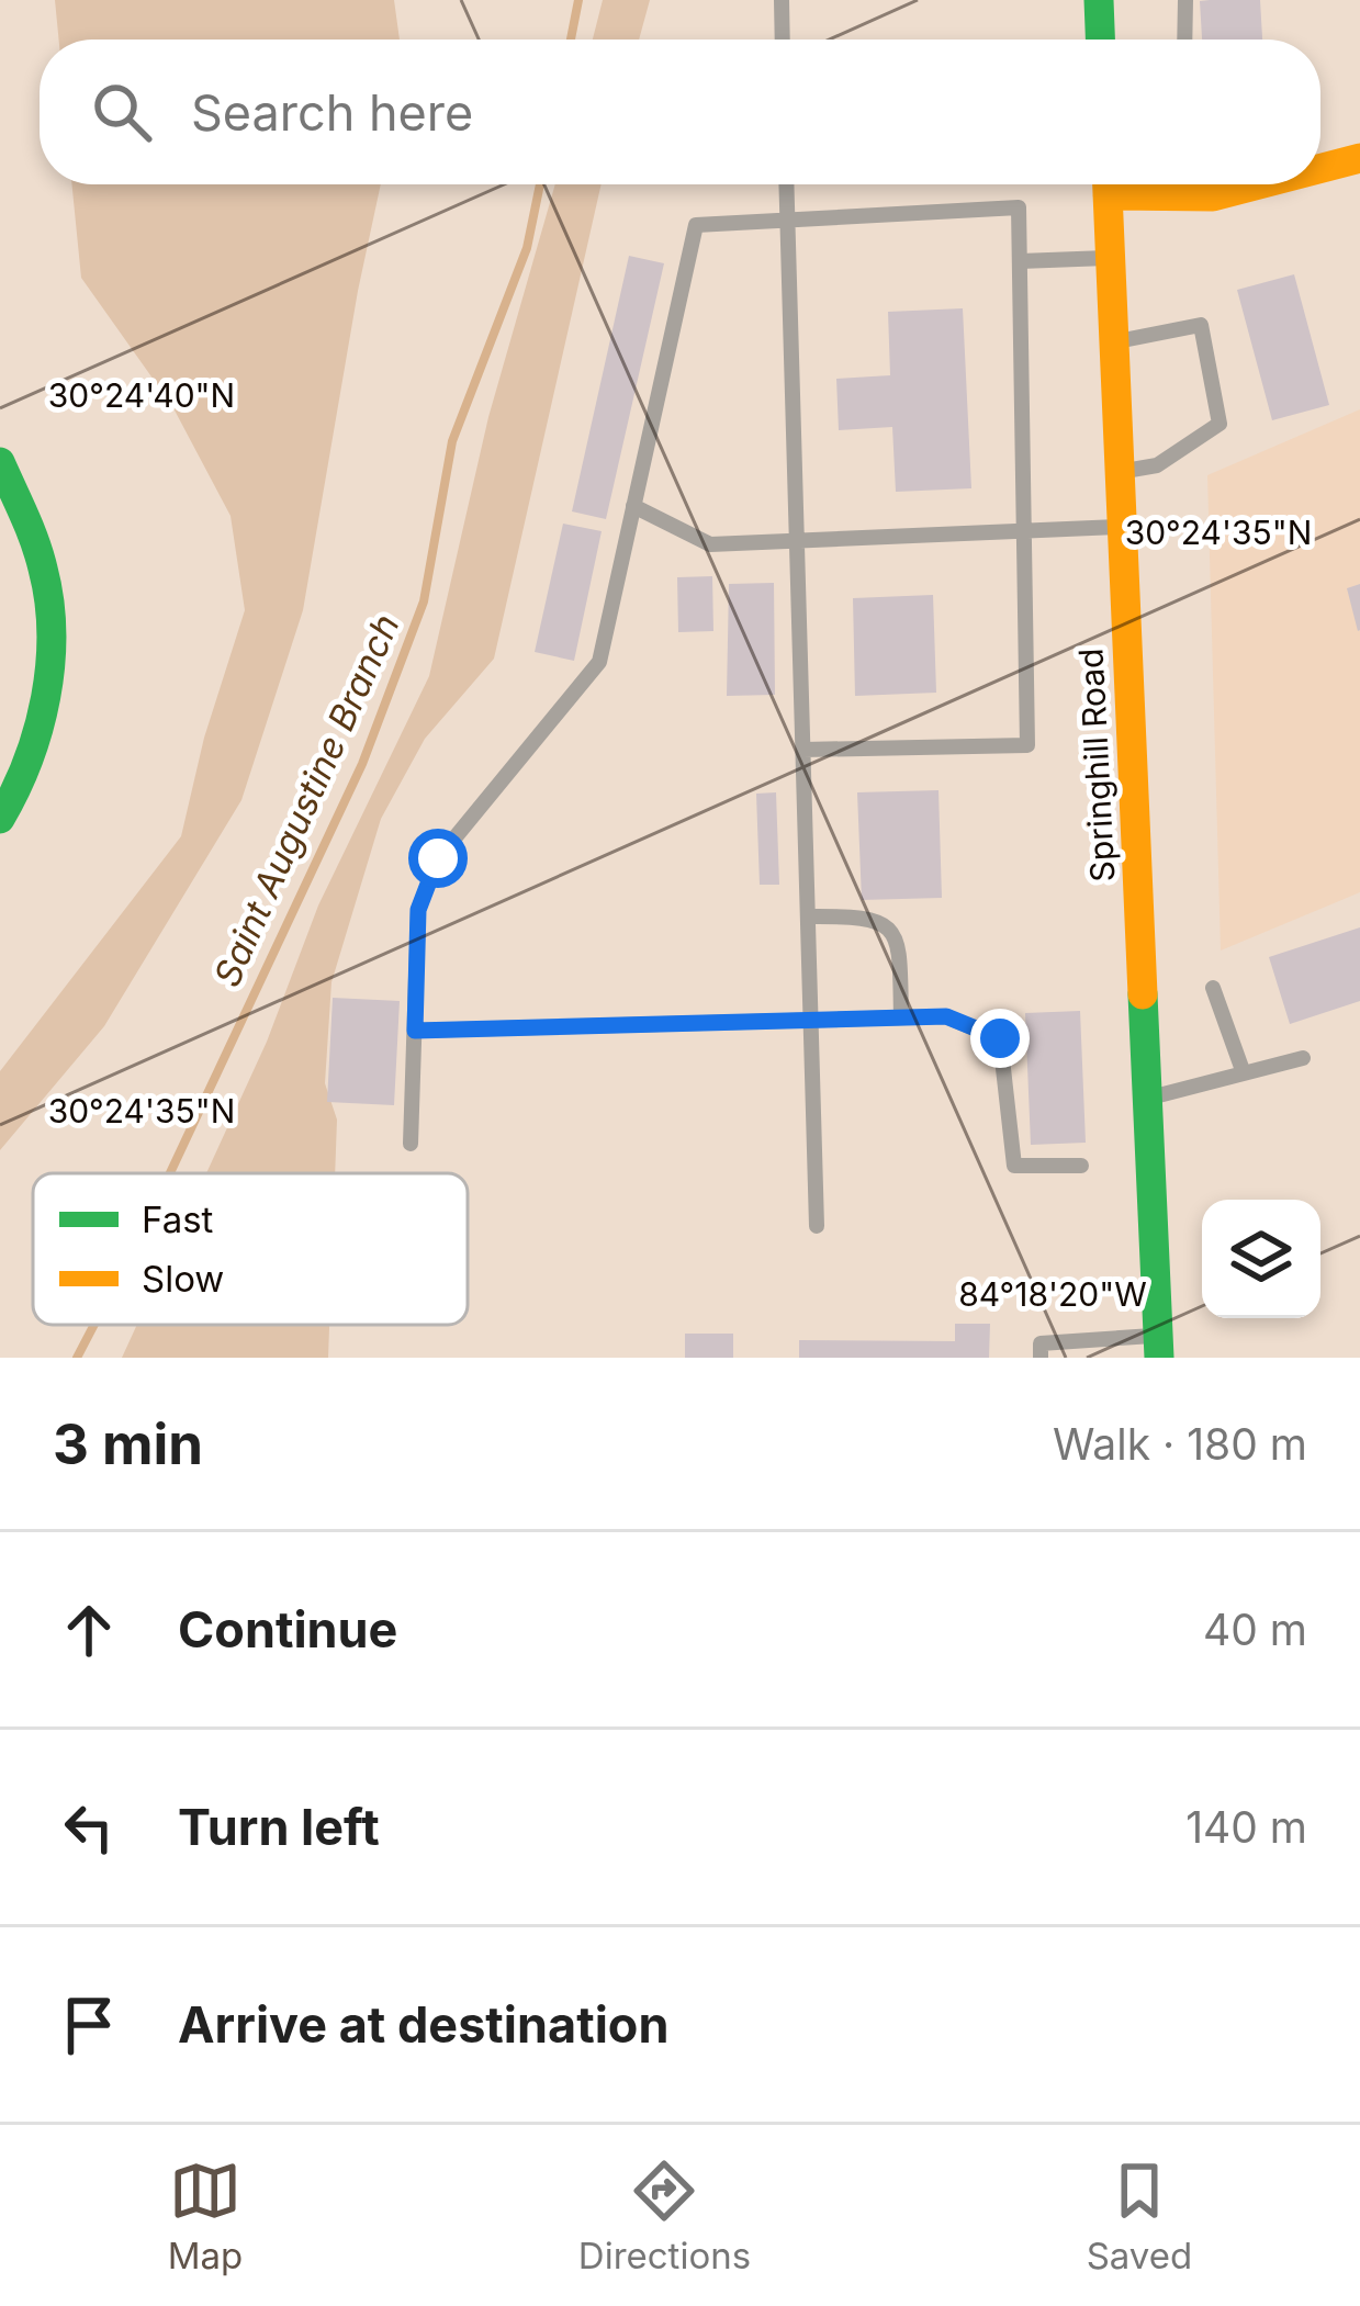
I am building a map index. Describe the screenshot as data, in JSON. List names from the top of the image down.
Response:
{
  "streets": {
    "main road": ["Springhill Road"]
  },
  "water": ["Saint Augustine Branch"],
  "legend": ["Fast", "Slow"],
  "page": {
    "search": "Search here",
    "heading": ["3 min", "Walk · 180 m"],
    "list": [
      ["Continue", "40 m"],
      ["Turn left", "140 m"],
      "Arrive at destination"
    ],
    "nav": ["Map", "Directions", "Saved"]
  },
  "coordinates": ["30°24'40\"N", "30°24'35\"N", "84°18'20\"W"]
}
